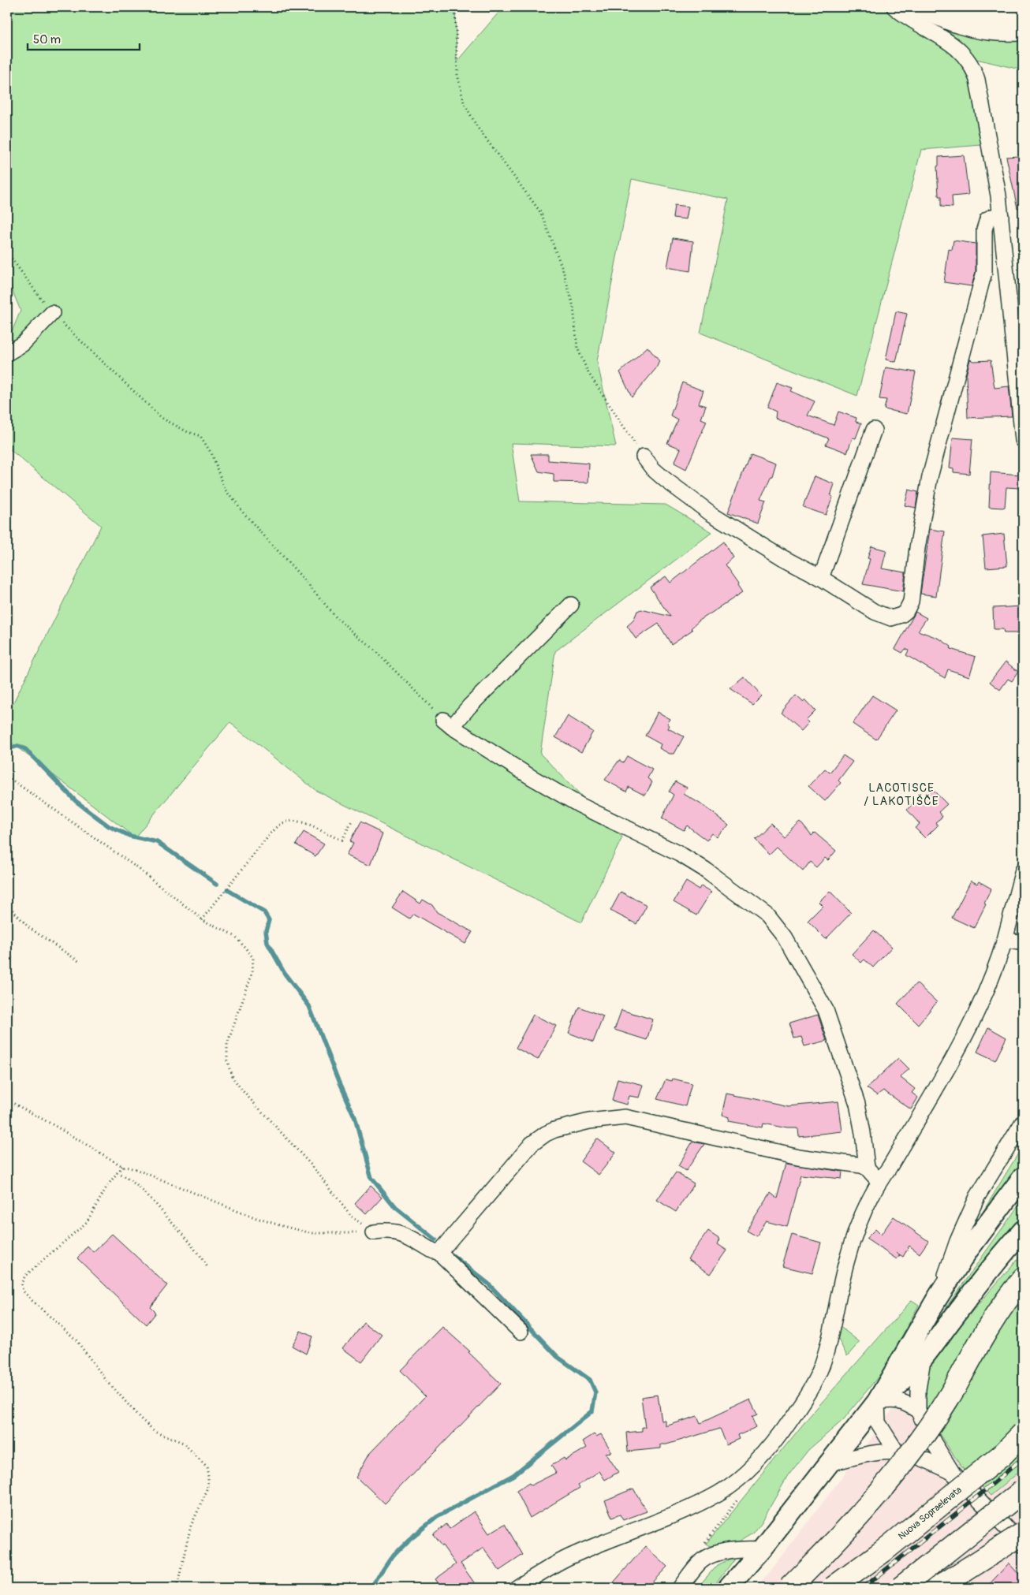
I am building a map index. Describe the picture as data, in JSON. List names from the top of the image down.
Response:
{
  "streets": {
    "highway": ["Nuova Sopraelevata"]
  },
  "districts": ["LACOTISCE / LAKOTIŠČE"],
  "scale_bar": "50 m"
}
